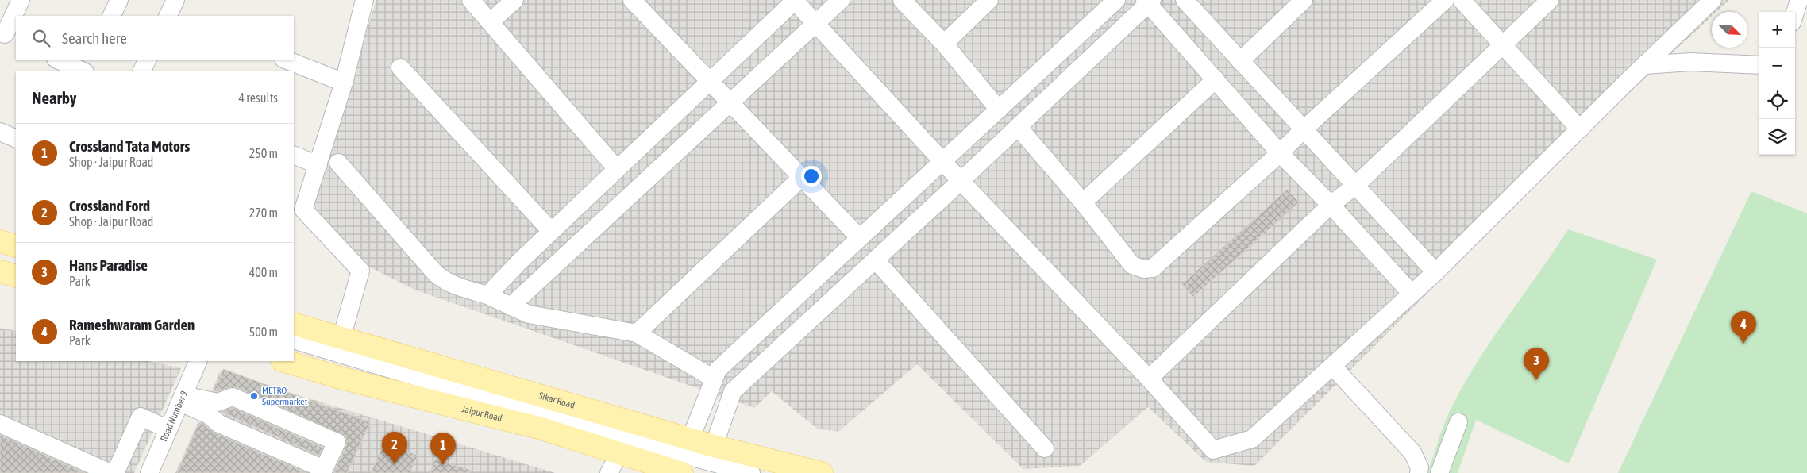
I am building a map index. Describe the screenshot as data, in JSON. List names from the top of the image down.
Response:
{
  "streets": {
    "main road": ["Sikar Road", "Jaipur Road"],
    "street": ["Road Number 9"]
  },
  "places": ["METRO Supermarket"],
  "north": "bottom right",
  "page": {
    "map_buttons": ["+", "−"],
    "search": "Search here",
    "heading": ["Nearby", "4 results"],
    "list": [
      {
        "mark": "1",
        "name": "Crossland Tata Motors",
        "note": "Shop · Jaipur Road",
        "value": "250 m"
      },
      {
        "mark": "2",
        "name": "Crossland Ford",
        "note": "Shop · Jaipur Road",
        "value": "270 m"
      },
      {
        "mark": "3",
        "name": "Hans Paradise",
        "note": "Park",
        "value": "400 m"
      },
      {
        "mark": "4",
        "name": "Rameshwaram Garden",
        "note": "Park",
        "value": "500 m"
      }
    ],
    "pins": [
      "4",
      "3",
      "2",
      "1"
    ]
  }
}
